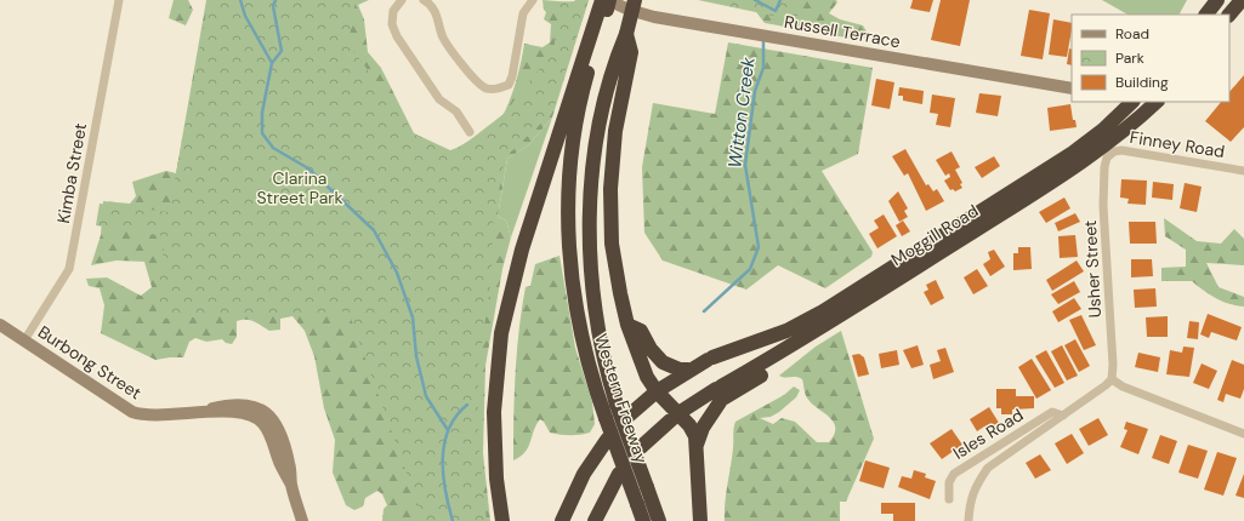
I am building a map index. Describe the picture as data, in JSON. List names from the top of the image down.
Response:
{
  "streets": {
    "highway": ["Moggill Road", "Western Freeway"],
    "main road": ["Russell Terrace", "Burbong Street"],
    "street": [
      "Finney Road",
      "Kimba Street",
      "Usher Street",
      "Isles Road"
    ]
  },
  "crossings": [
    ["Russell Terrace", "Western Freeway"],
    ["Finney Road", "Usher Street"],
    ["Kimba Street", "Burbong Street"],
    ["Usher Street", "Isles Road"]
  ],
  "water": ["Witton Creek"],
  "parks": ["Clarina Street Park"],
  "legend": ["Road", "Park", "Building"]
}
